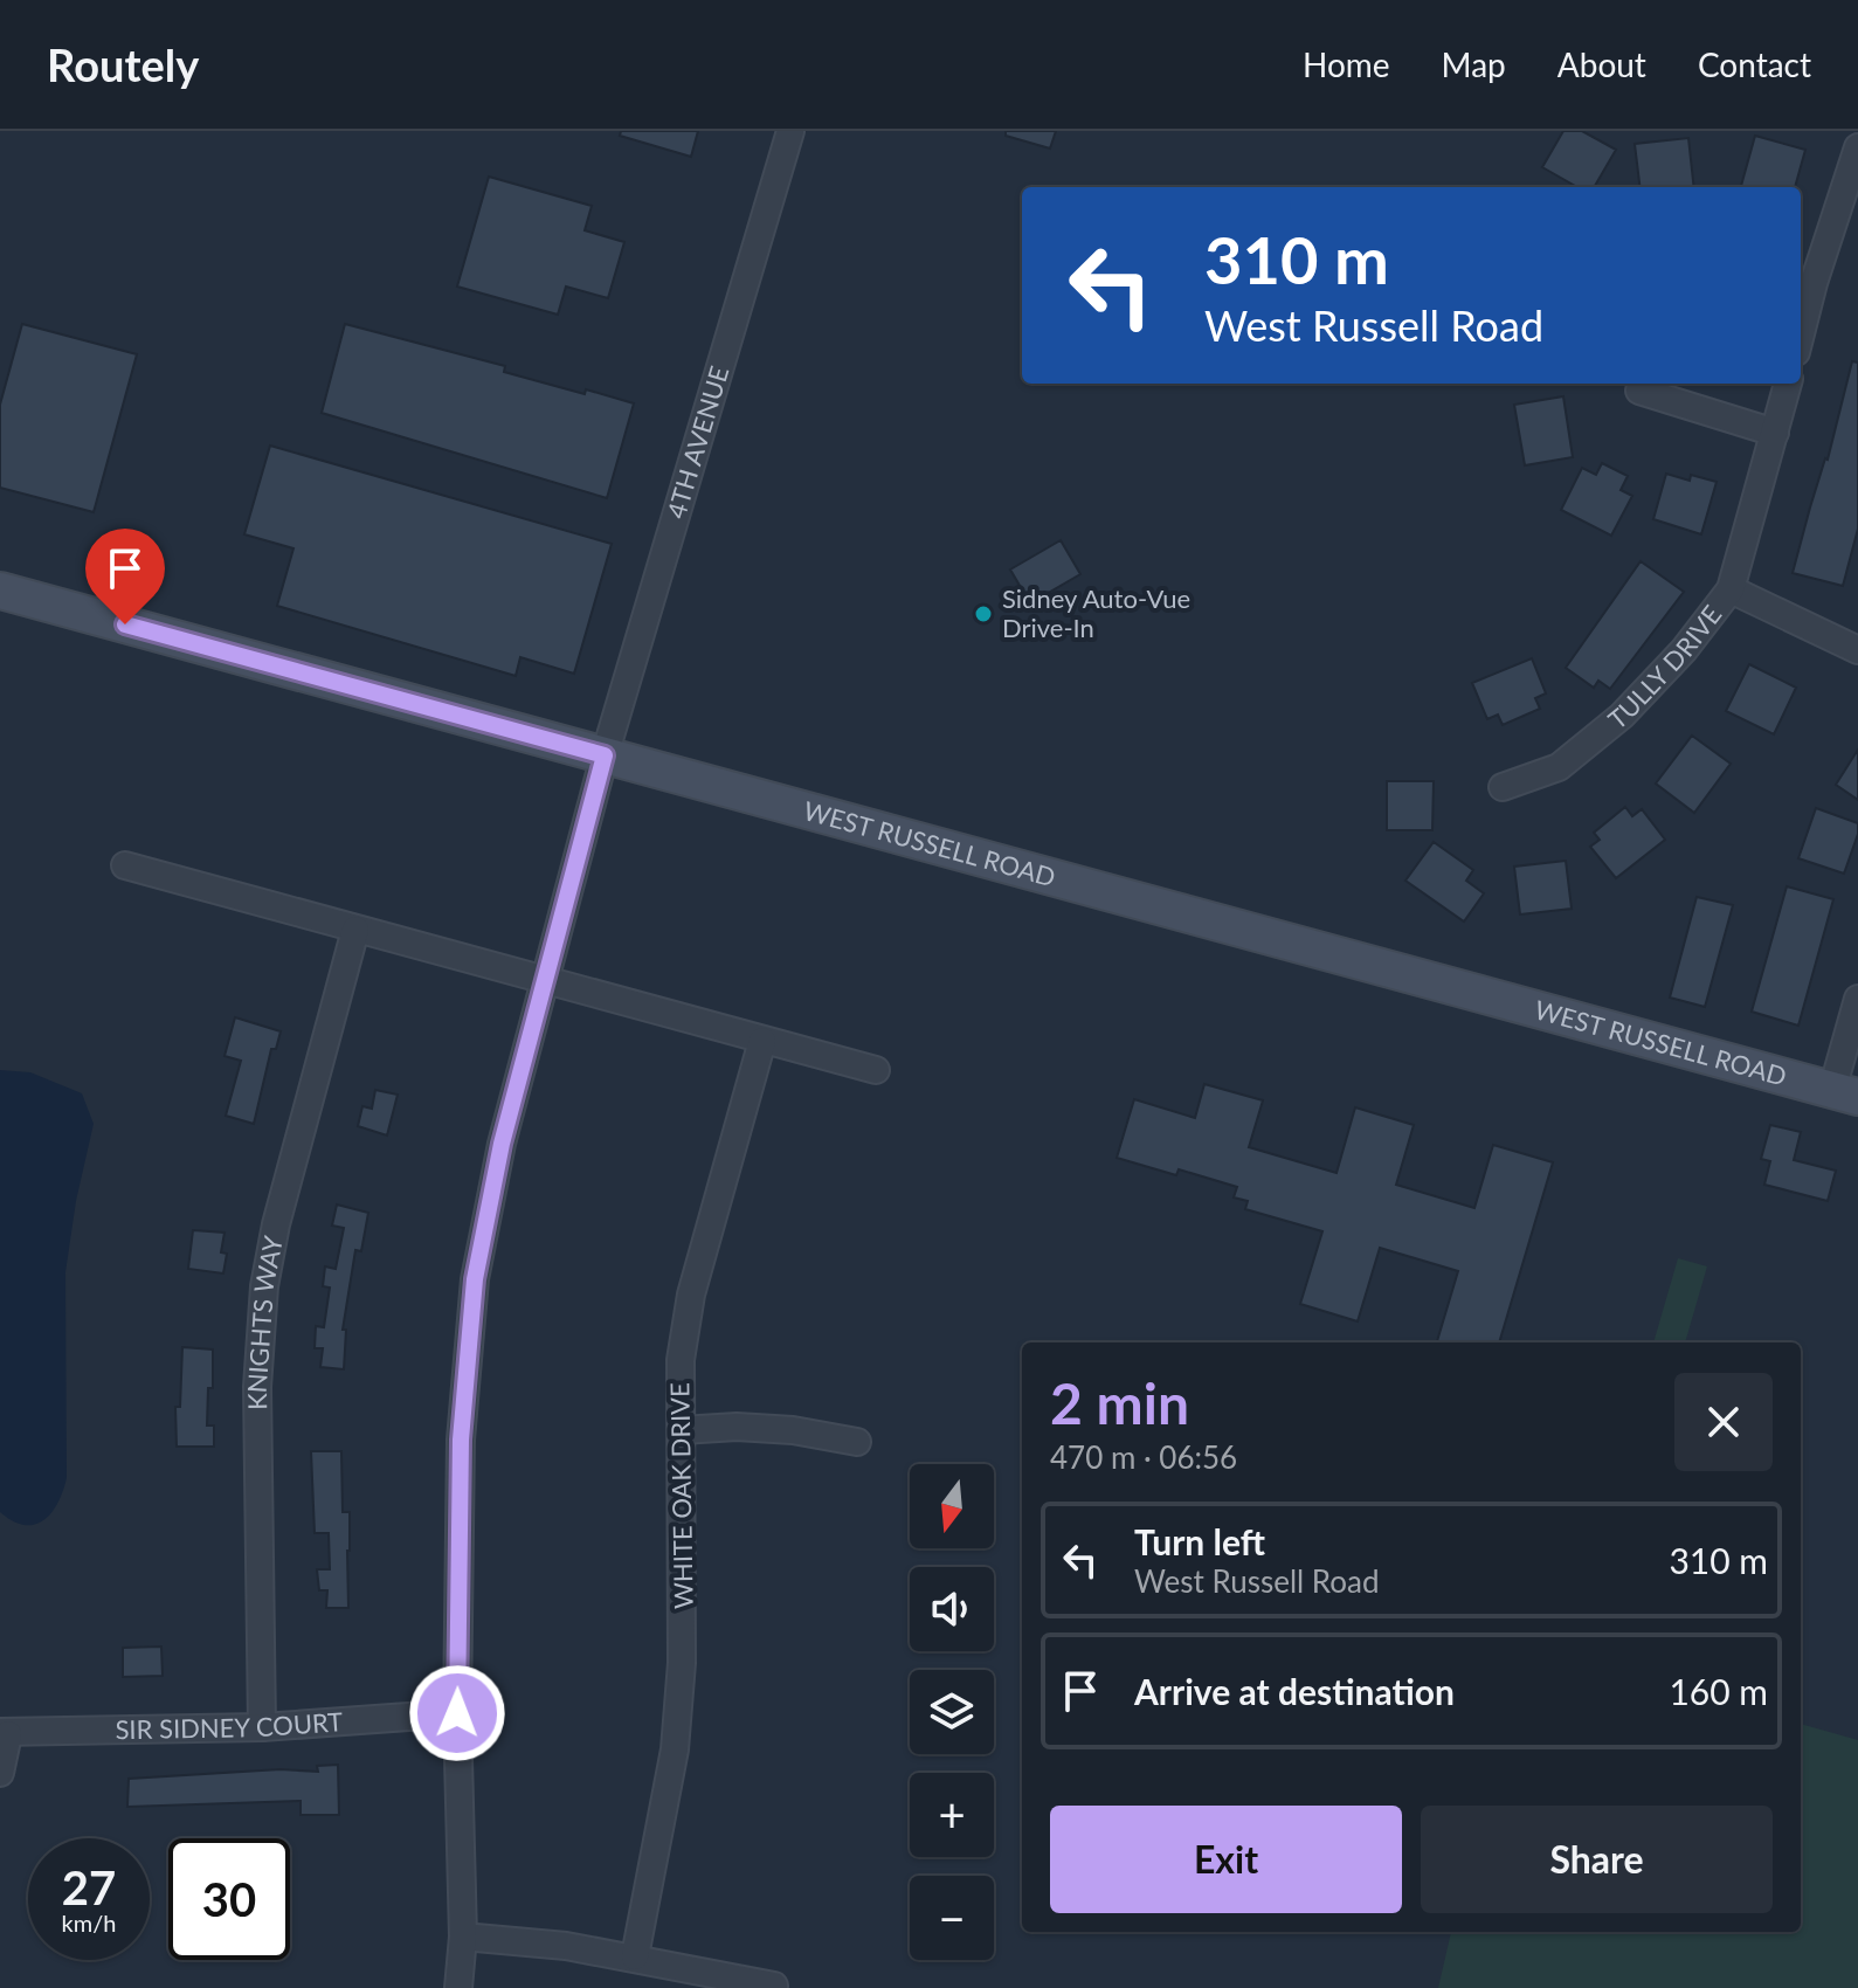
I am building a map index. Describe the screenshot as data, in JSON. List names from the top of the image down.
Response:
{
  "streets": {
    "street": [
      "4TH AVENUE",
      "TULLY DRIVE",
      "WEST RUSSELL ROAD",
      "KNIGHTS WAY",
      "WHITE OAK DRIVE",
      "SIR SIDNEY COURT"
    ]
  },
  "crossings": [
    ["4TH AVENUE", "WEST RUSSELL ROAD"],
    ["4TH AVENUE", "SIR SIDNEY COURT"],
    ["KNIGHTS WAY", "SIR SIDNEY COURT"]
  ],
  "places": ["Sidney Auto-Vue Drive-In"],
  "north": "bottom",
  "page": {
    "header": "Routely",
    "nav": [
      "Home",
      "Map",
      "About",
      "Contact"
    ],
    "turn": ["310 m", "West Russell Road"],
    "heading": ["2 min", "470 m · 06:56"],
    "map_buttons": ["+", "−"],
    "list": [
      {
        "name": "Turn left",
        "note": "West Russell Road",
        "value": "310 m"
      },
      {
        "name": "Arrive at destination",
        "value": "160 m"
      }
    ],
    "buttons": ["Exit", "Share"],
    "speed": "27 km/h",
    "limit": "30"
  }
}
